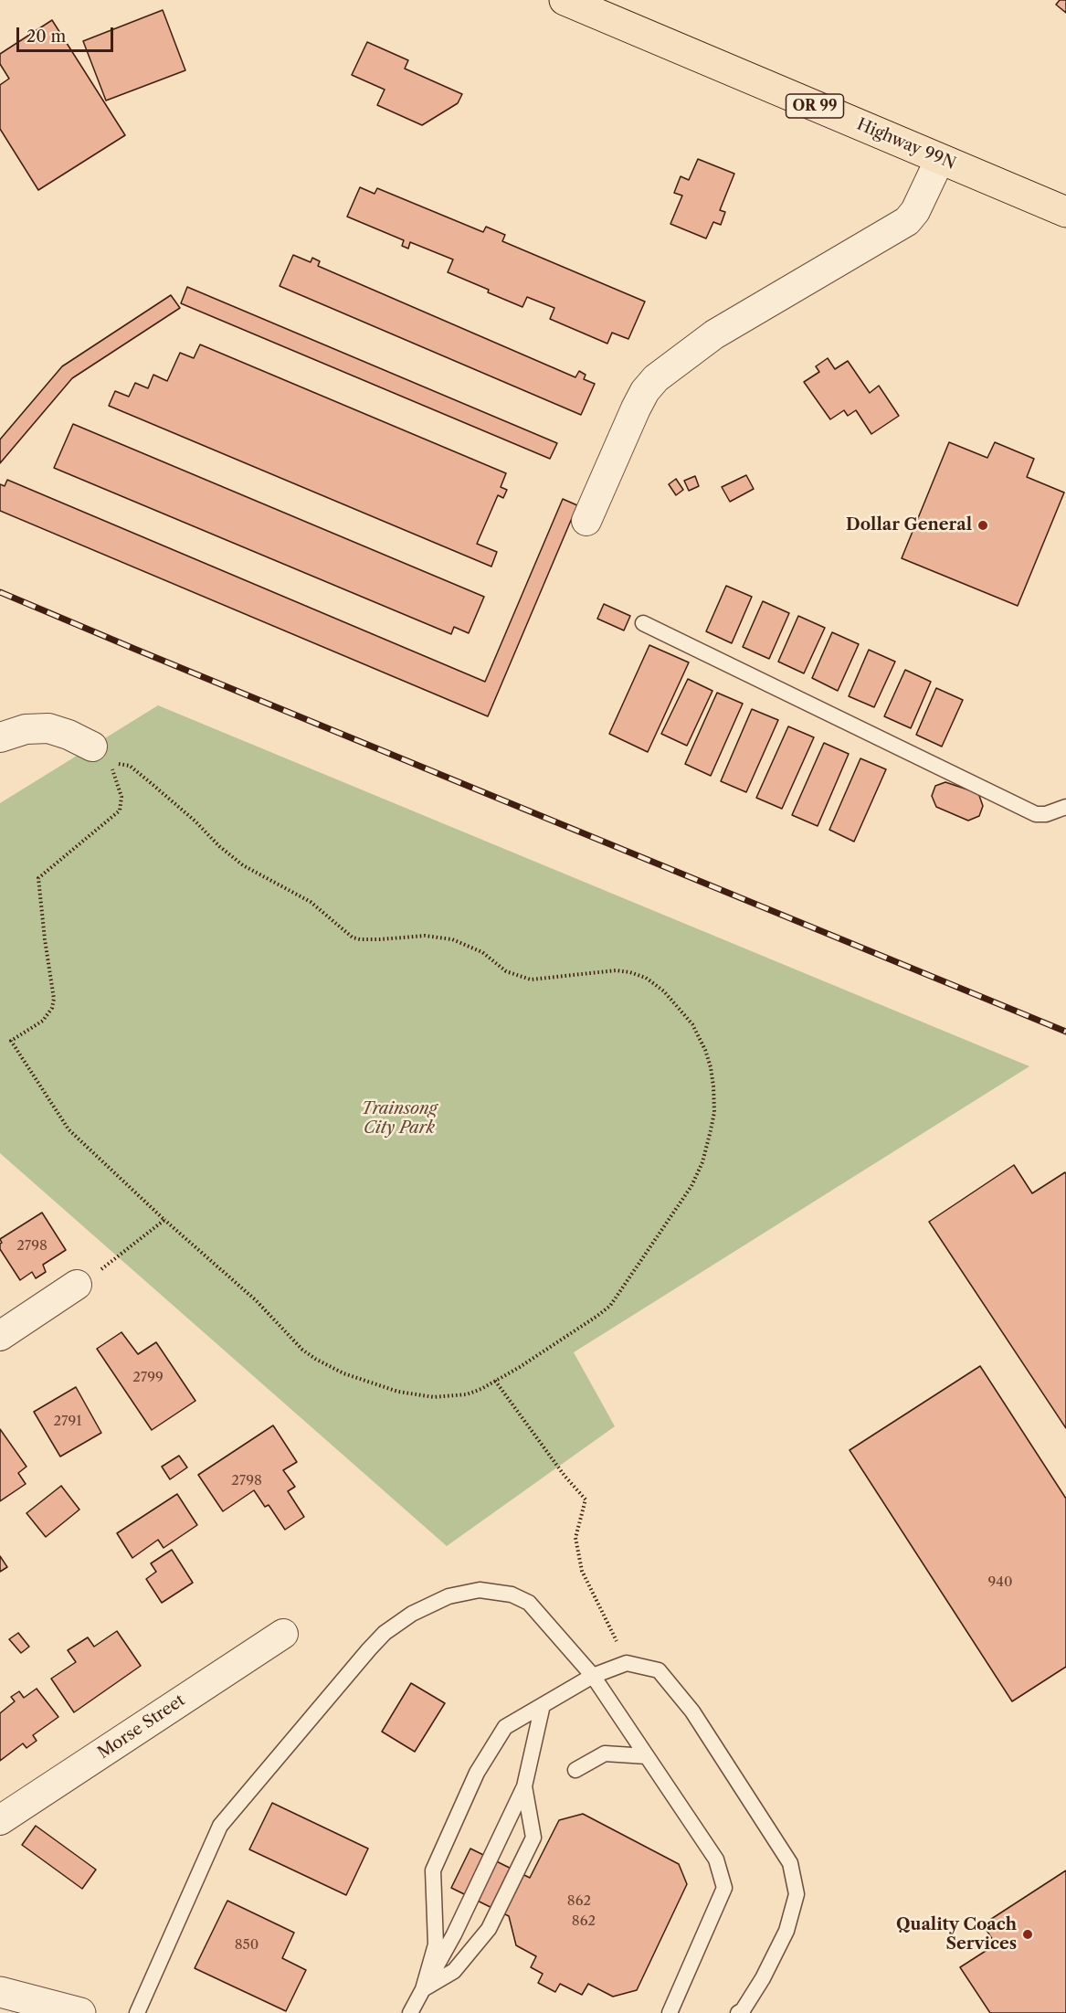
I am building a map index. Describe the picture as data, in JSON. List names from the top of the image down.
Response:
{
  "streets": {
    "main road": ["OR 99", "Highway 99N"],
    "street": ["Morse Street"]
  },
  "parks": ["Trainsong City Park"],
  "places": ["Dollar General", "Quality Coach Services"],
  "house_numbers": [
    "2798",
    "2799",
    "2791",
    "2798",
    "940",
    "862",
    "862",
    "850"
  ],
  "scale_bar": "20 m"
}
